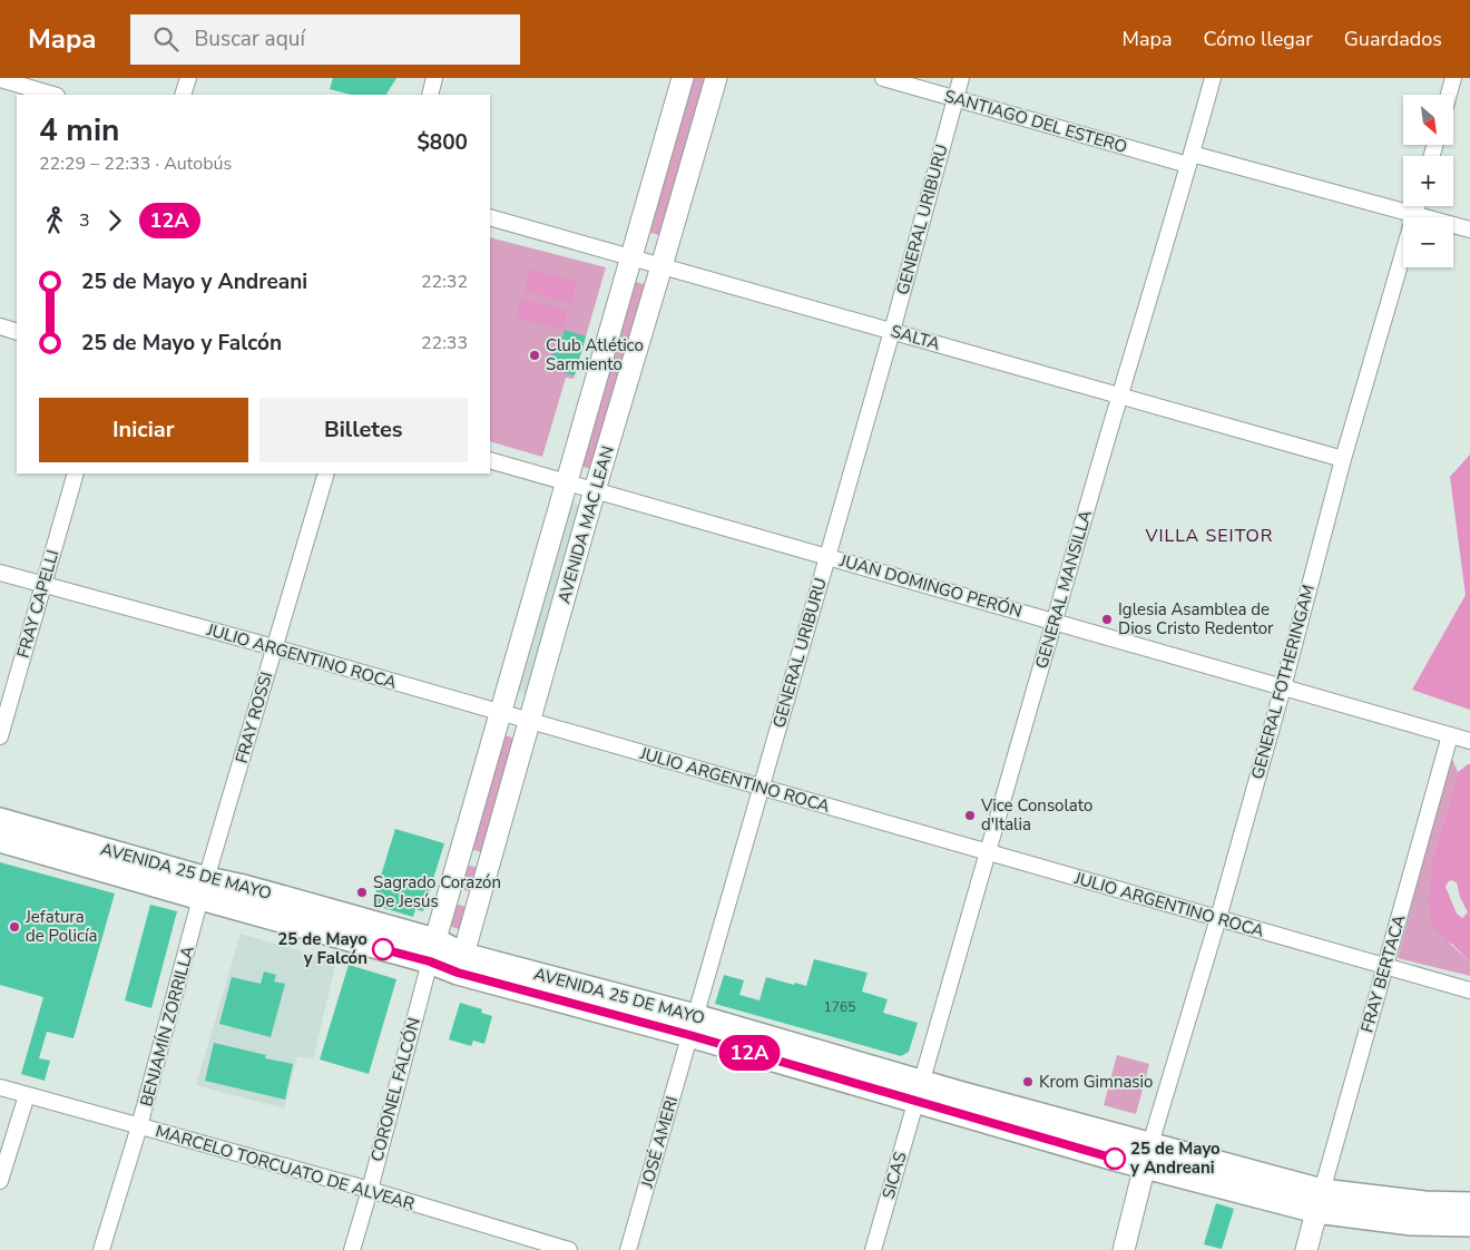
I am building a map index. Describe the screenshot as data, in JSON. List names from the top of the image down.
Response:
{
  "streets": {
    "main road": ["AVENIDA MAC LEAN", "AVENIDA 25 DE MAYO"],
    "street": [
      "SANTIAGO DEL ESTERO",
      "GENERAL URIBURU",
      "SALTA",
      "JUAN DOMINGO PERÓN",
      "GENERAL MANSILLA",
      "FRAY CAPELLI",
      "JULIO ARGENTINO ROCA",
      "GENERAL FOTHERINGAM",
      "FRAY ROSSI",
      "FRAY BERTACA",
      "BENJAMÍN ZORRILLA",
      "CORONEL FALCÓN",
      "JOSÉ AMERI",
      "MARCELO TORCUATO DE ALVEAR",
      "SICAS"
    ]
  },
  "crossings": [
    ["SANTIAGO DEL ESTERO", "GENERAL URIBURU"],
    ["SANTIAGO DEL ESTERO", "GENERAL MANSILLA"],
    ["SANTIAGO DEL ESTERO", "GENERAL FOTHERINGAM"],
    ["GENERAL URIBURU", "SALTA"],
    ["GENERAL URIBURU", "JUAN DOMINGO PERÓN"],
    ["GENERAL URIBURU", "JULIO ARGENTINO ROCA"],
    ["GENERAL URIBURU", "AVENIDA 25 DE MAYO"],
    ["GENERAL URIBURU", "JOSÉ AMERI"],
    ["SALTA", "AVENIDA MAC LEAN"],
    ["SALTA", "GENERAL MANSILLA"],
    ["SALTA", "GENERAL FOTHERINGAM"],
    ["AVENIDA MAC LEAN", "JUAN DOMINGO PERÓN"],
    ["AVENIDA MAC LEAN", "JULIO ARGENTINO ROCA"],
    ["AVENIDA MAC LEAN", "AVENIDA 25 DE MAYO"],
    ["AVENIDA MAC LEAN", "CORONEL FALCÓN"],
    ["JUAN DOMINGO PERÓN", "GENERAL MANSILLA"],
    ["JUAN DOMINGO PERÓN", "GENERAL FOTHERINGAM"],
    ["JUAN DOMINGO PERÓN", "FRAY BERTACA"],
    ["GENERAL MANSILLA", "JULIO ARGENTINO ROCA"],
    ["GENERAL MANSILLA", "AVENIDA 25 DE MAYO"],
    ["GENERAL MANSILLA", "SICAS"],
    ["FRAY CAPELLI", "JULIO ARGENTINO ROCA"],
    ["JULIO ARGENTINO ROCA", "GENERAL FOTHERINGAM"],
    ["JULIO ARGENTINO ROCA", "FRAY ROSSI"],
    ["JULIO ARGENTINO ROCA", "FRAY BERTACA"],
    ["GENERAL FOTHERINGAM", "AVENIDA 25 DE MAYO"],
    ["FRAY ROSSI", "AVENIDA 25 DE MAYO"],
    ["FRAY ROSSI", "BENJAMÍN ZORRILLA"],
    ["AVENIDA 25 DE MAYO", "FRAY BERTACA"],
    ["AVENIDA 25 DE MAYO", "BENJAMÍN ZORRILLA"],
    ["AVENIDA 25 DE MAYO", "CORONEL FALCÓN"],
    ["AVENIDA 25 DE MAYO", "JOSÉ AMERI"],
    ["AVENIDA 25 DE MAYO", "SICAS"],
    ["BENJAMÍN ZORRILLA", "MARCELO TORCUATO DE ALVEAR"],
    ["CORONEL FALCÓN", "MARCELO TORCUATO DE ALVEAR"]
  ],
  "districts": ["VILLA SEITOR"],
  "places": [
    "Club Atlético Sarmiento",
    "Iglesia Asamblea de Dios Cristo Redentor",
    "Vice Consolato d'Italia",
    "Sagrado Corazón De Jesús",
    "Jefatura de Policía",
    "25 de Mayo y Falcón",
    "Krom Gimnasio",
    "25 de Mayo y Andreani"
  ],
  "lines": ["bus line 12A"],
  "house_numbers": ["1765"],
  "north": "bottom right",
  "page": {
    "header": "Mapa",
    "search": "Buscar aquí",
    "nav": ["Mapa", "Cómo llegar", "Guardados"],
    "on_map": "12A",
    "map_buttons": ["+", "−"],
    "heading": ["4 min", "22:29 – 22:33 · Autobús", "$800"],
    "legs": ["3", "12A"],
    "list": [
      {
        "name": "25 de Mayo y Andreani",
        "value": "22:32"
      },
      {
        "name": "25 de Mayo y Falcón",
        "value": "22:33"
      }
    ],
    "buttons": ["Iniciar", "Billetes"]
  }
}
